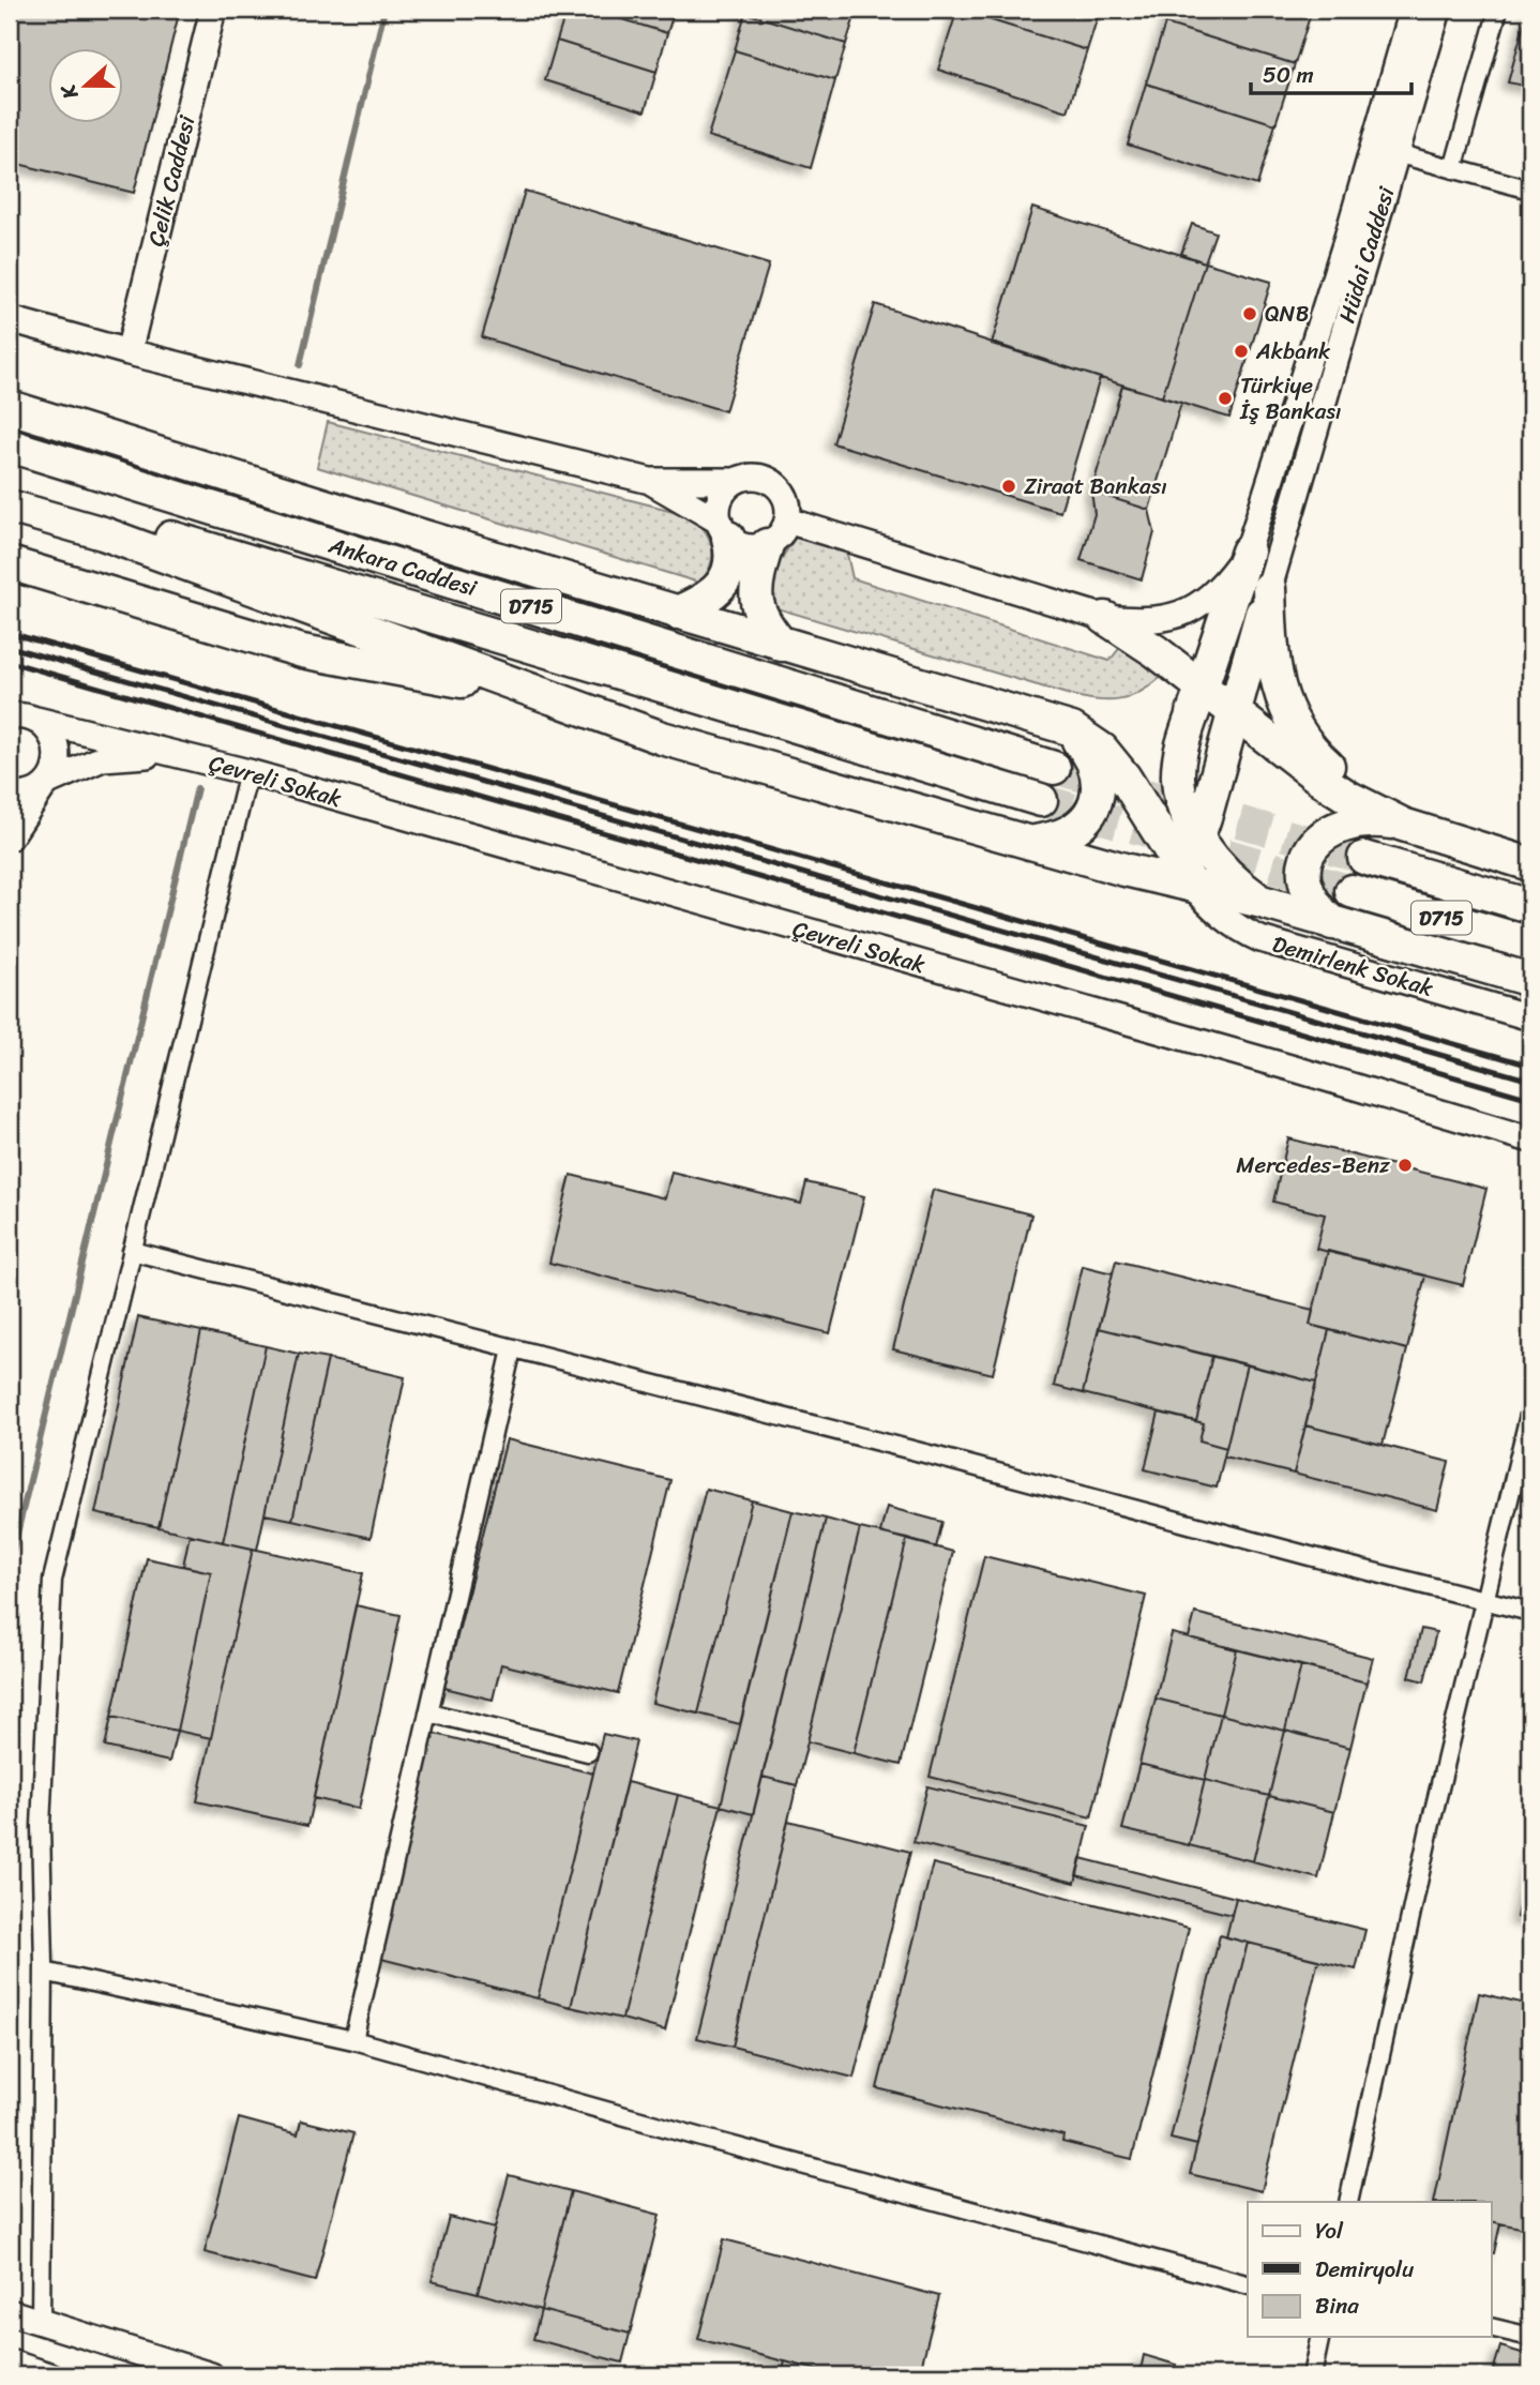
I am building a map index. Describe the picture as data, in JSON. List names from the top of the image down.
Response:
{
  "streets": {
    "highway": ["Ankara Caddesi", "D715"],
    "street": [
      "Çelik Caddesi",
      "Hüdai Caddesi",
      "Çevreli Sokak",
      "Demirlenk Sokak"
    ]
  },
  "places": [
    "QNB",
    "Akbank",
    "Türkiye İş Bankası",
    "Ziraat Bankası",
    "Mercedes-Benz"
  ],
  "legend": ["Yol", "Demiryolu", "Bina"],
  "scale_bar": "50 m",
  "north": "left"
}
